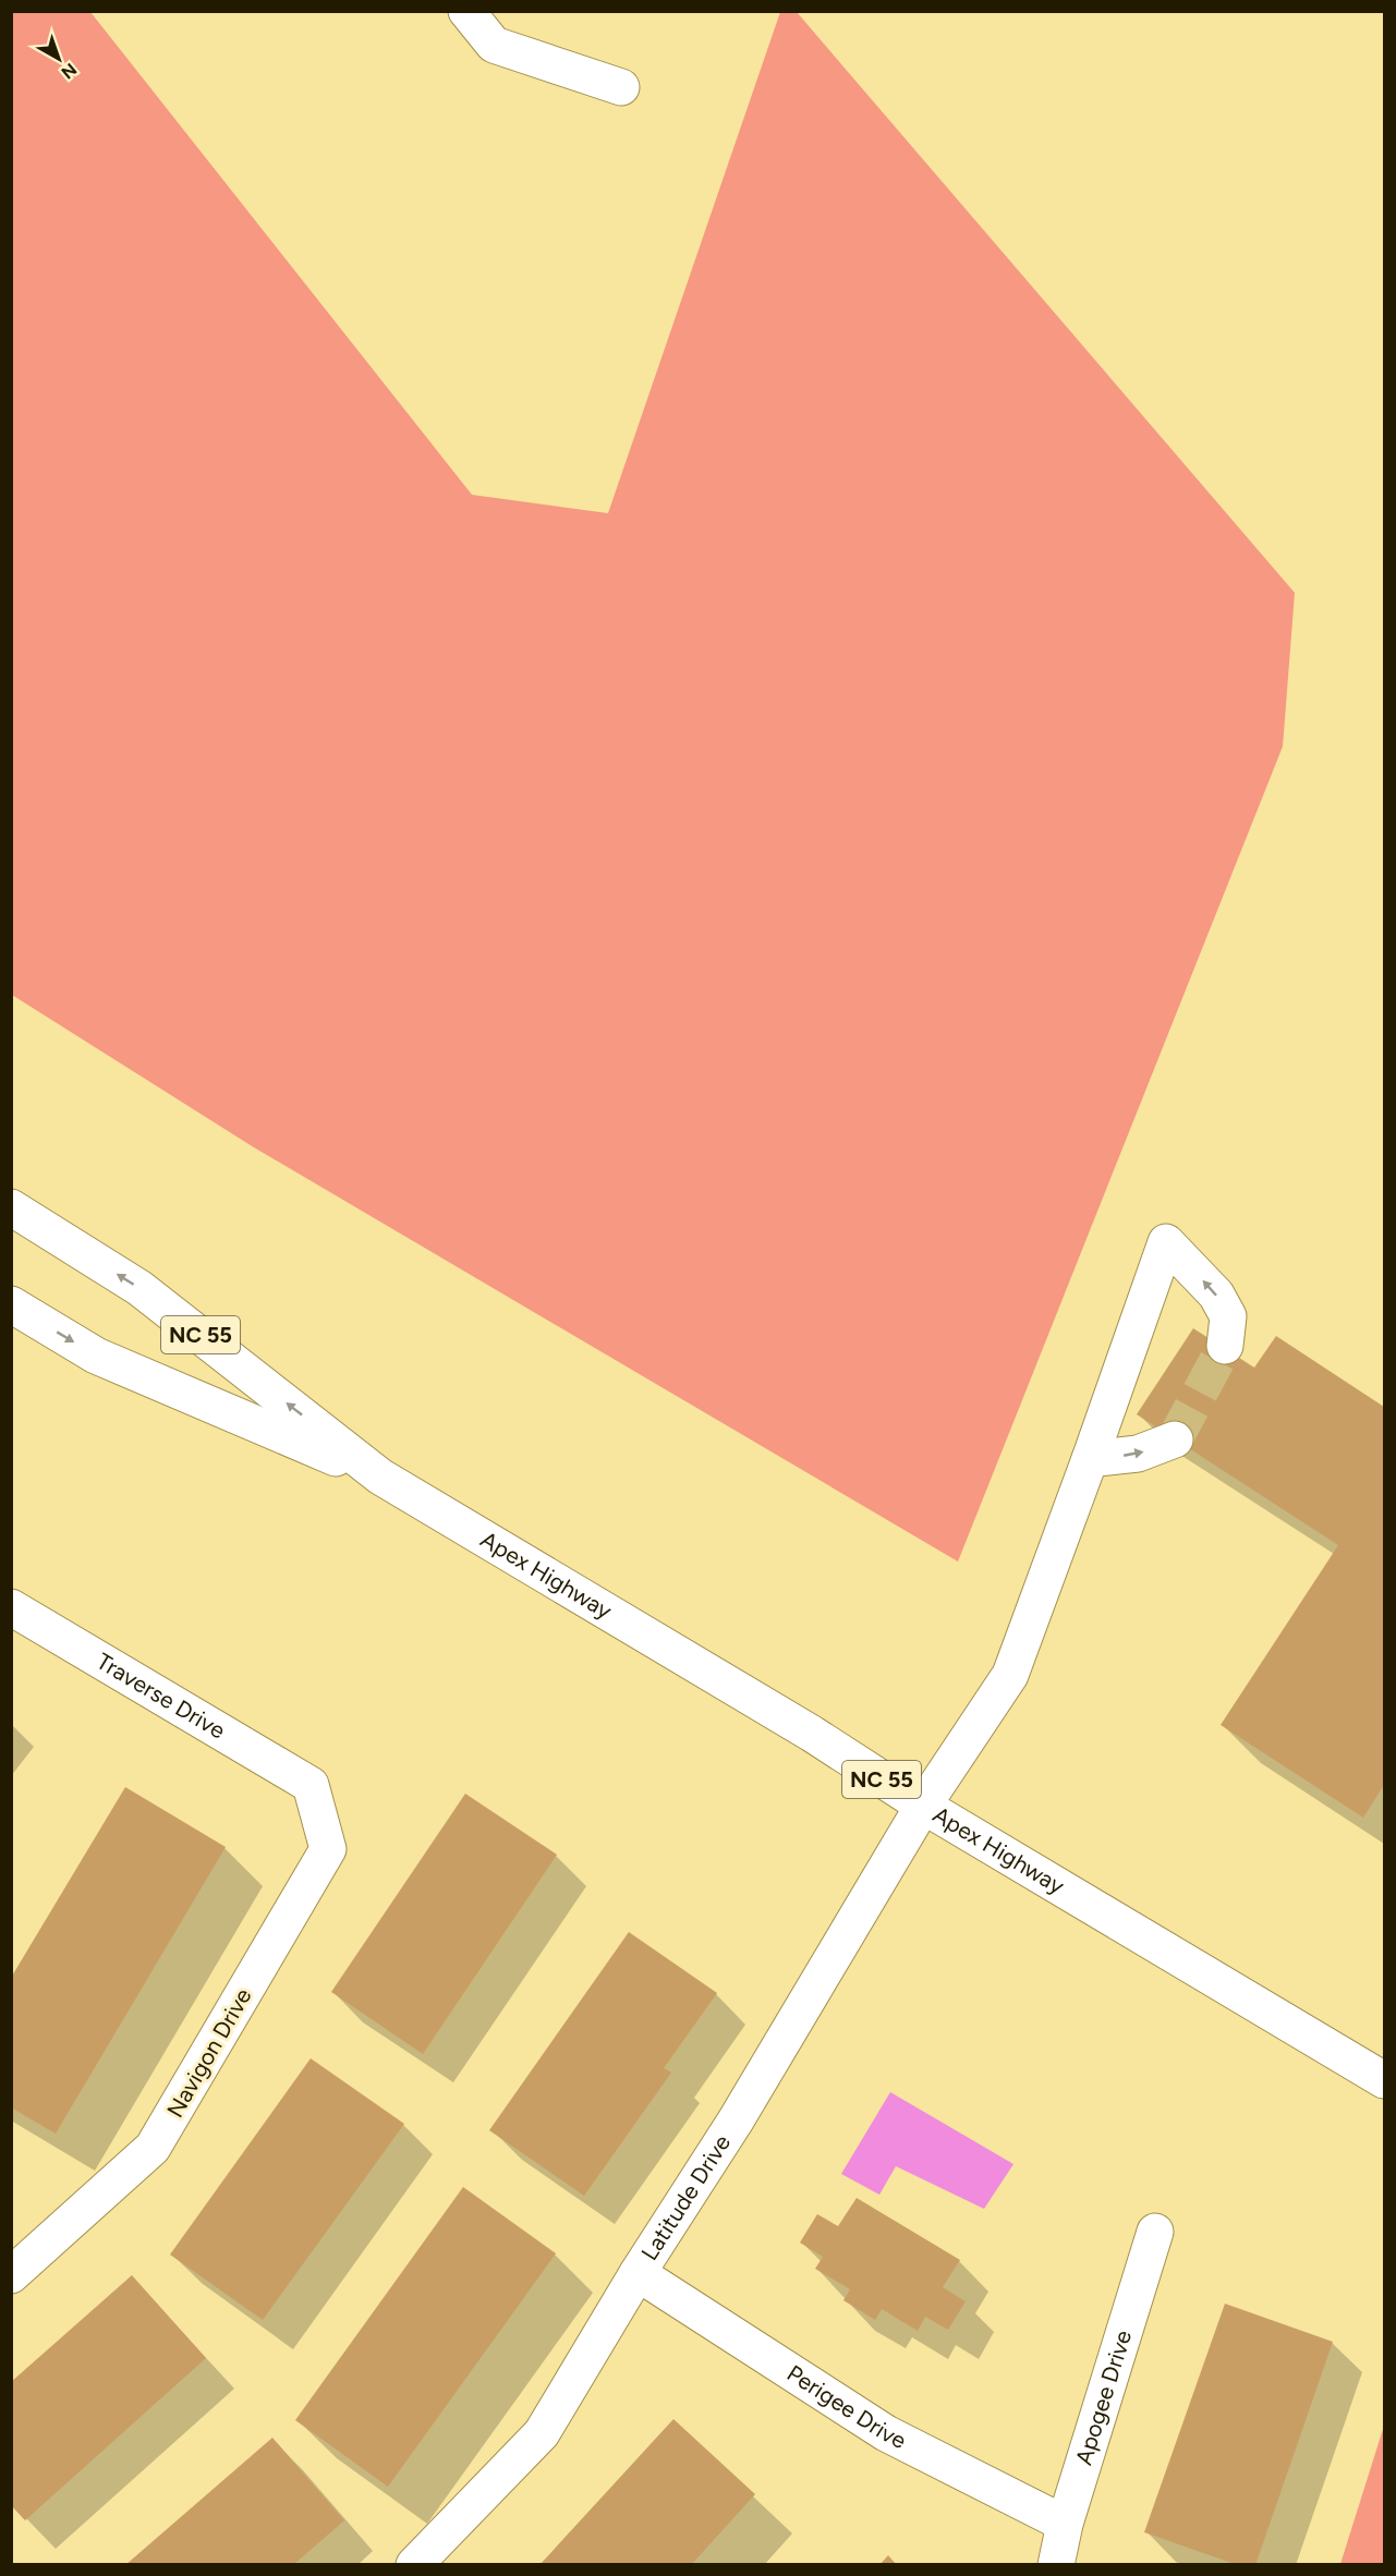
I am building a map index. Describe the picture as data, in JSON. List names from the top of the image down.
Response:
{
  "streets": {
    "street": [
      "NC 55",
      "Apex Highway",
      "Traverse Drive",
      "Navigon Drive",
      "Latitude Drive",
      "Apogee Drive",
      "Perigee Drive"
    ]
  },
  "crossings": [
    ["Apex Highway", "Latitude Drive"],
    ["Traverse Drive", "Navigon Drive"],
    ["Latitude Drive", "Perigee Drive"],
    ["Apogee Drive", "Perigee Drive"]
  ],
  "north": "bottom right"
}
